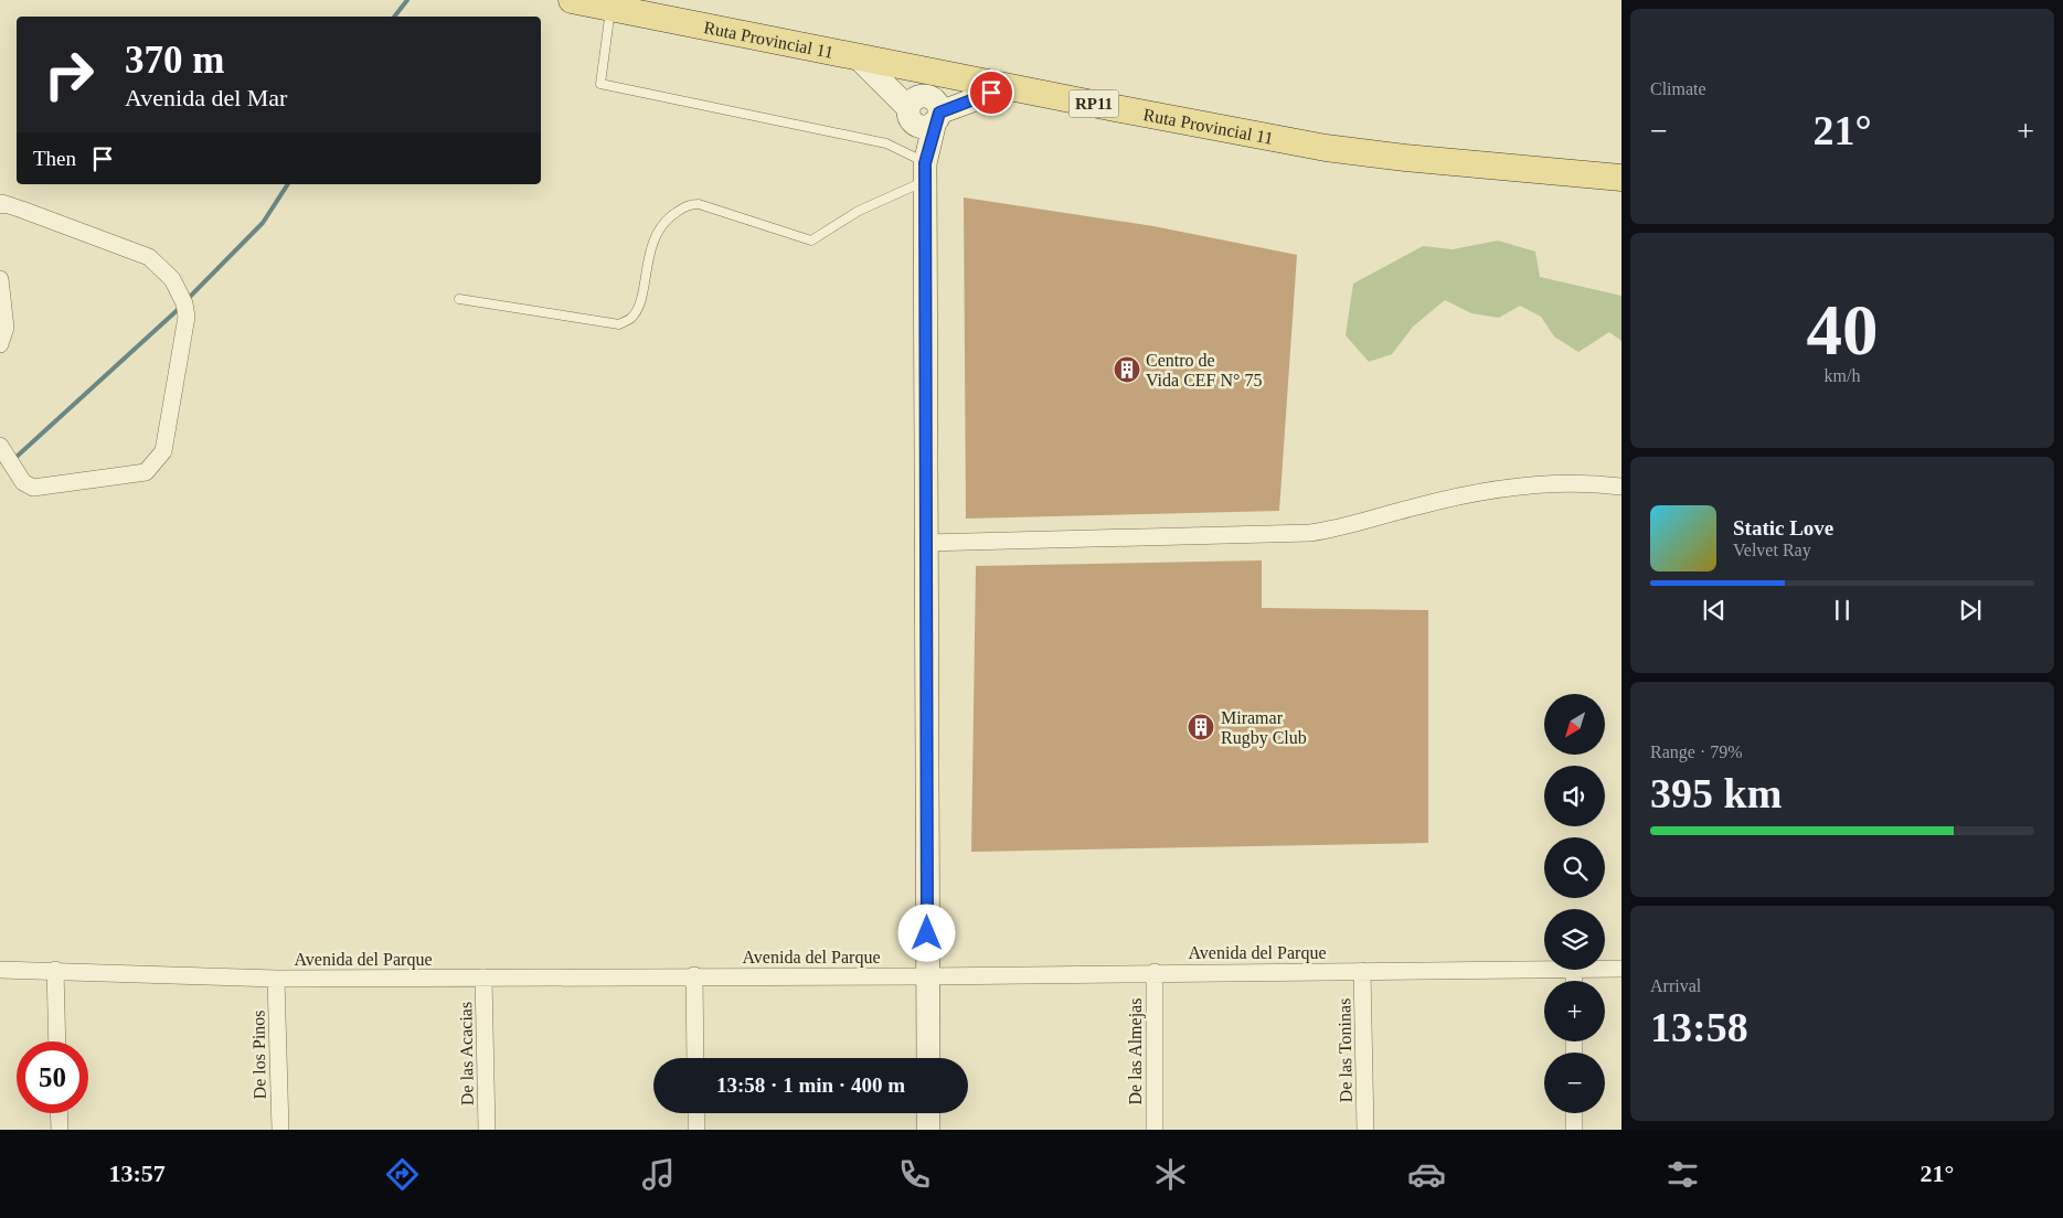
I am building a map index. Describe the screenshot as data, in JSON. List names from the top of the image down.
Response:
{
  "streets": {
    "main road": ["Ruta Provincial 11", "RP11"],
    "street": [
      "Avenida del Parque",
      "De las Toninas",
      "De las Almejas",
      "De las Acacias",
      "De los Pinos"
    ]
  },
  "crossings": [
    ["Avenida del Parque", "De las Toninas"],
    ["Avenida del Parque", "De las Almejas"],
    ["Avenida del Parque", "De las Acacias"],
    ["Avenida del Parque", "De los Pinos"]
  ],
  "places": {
    "building": ["Centro de Vida CEF N° 75", "Miramar Rugby Club"]
  },
  "north": "bottom left",
  "page": {
    "tile": [
      "Climate",
      ["40", "km/h"],
      ["Range · 79%", "395 km"],
      ["Arrival", "13:58"]
    ],
    "turn": ["370 m", "Avenida del Mar"],
    "heat": ["−", "21°", "+"],
    "then": "Then",
    "song": ["Static Love", "Velvet Ray"],
    "map_buttons": ["+", "−"],
    "limit": "50",
    "trip": "13:58 · 1 min · 400 m",
    "tabs": ["13:57", "21°"]
  }
}
